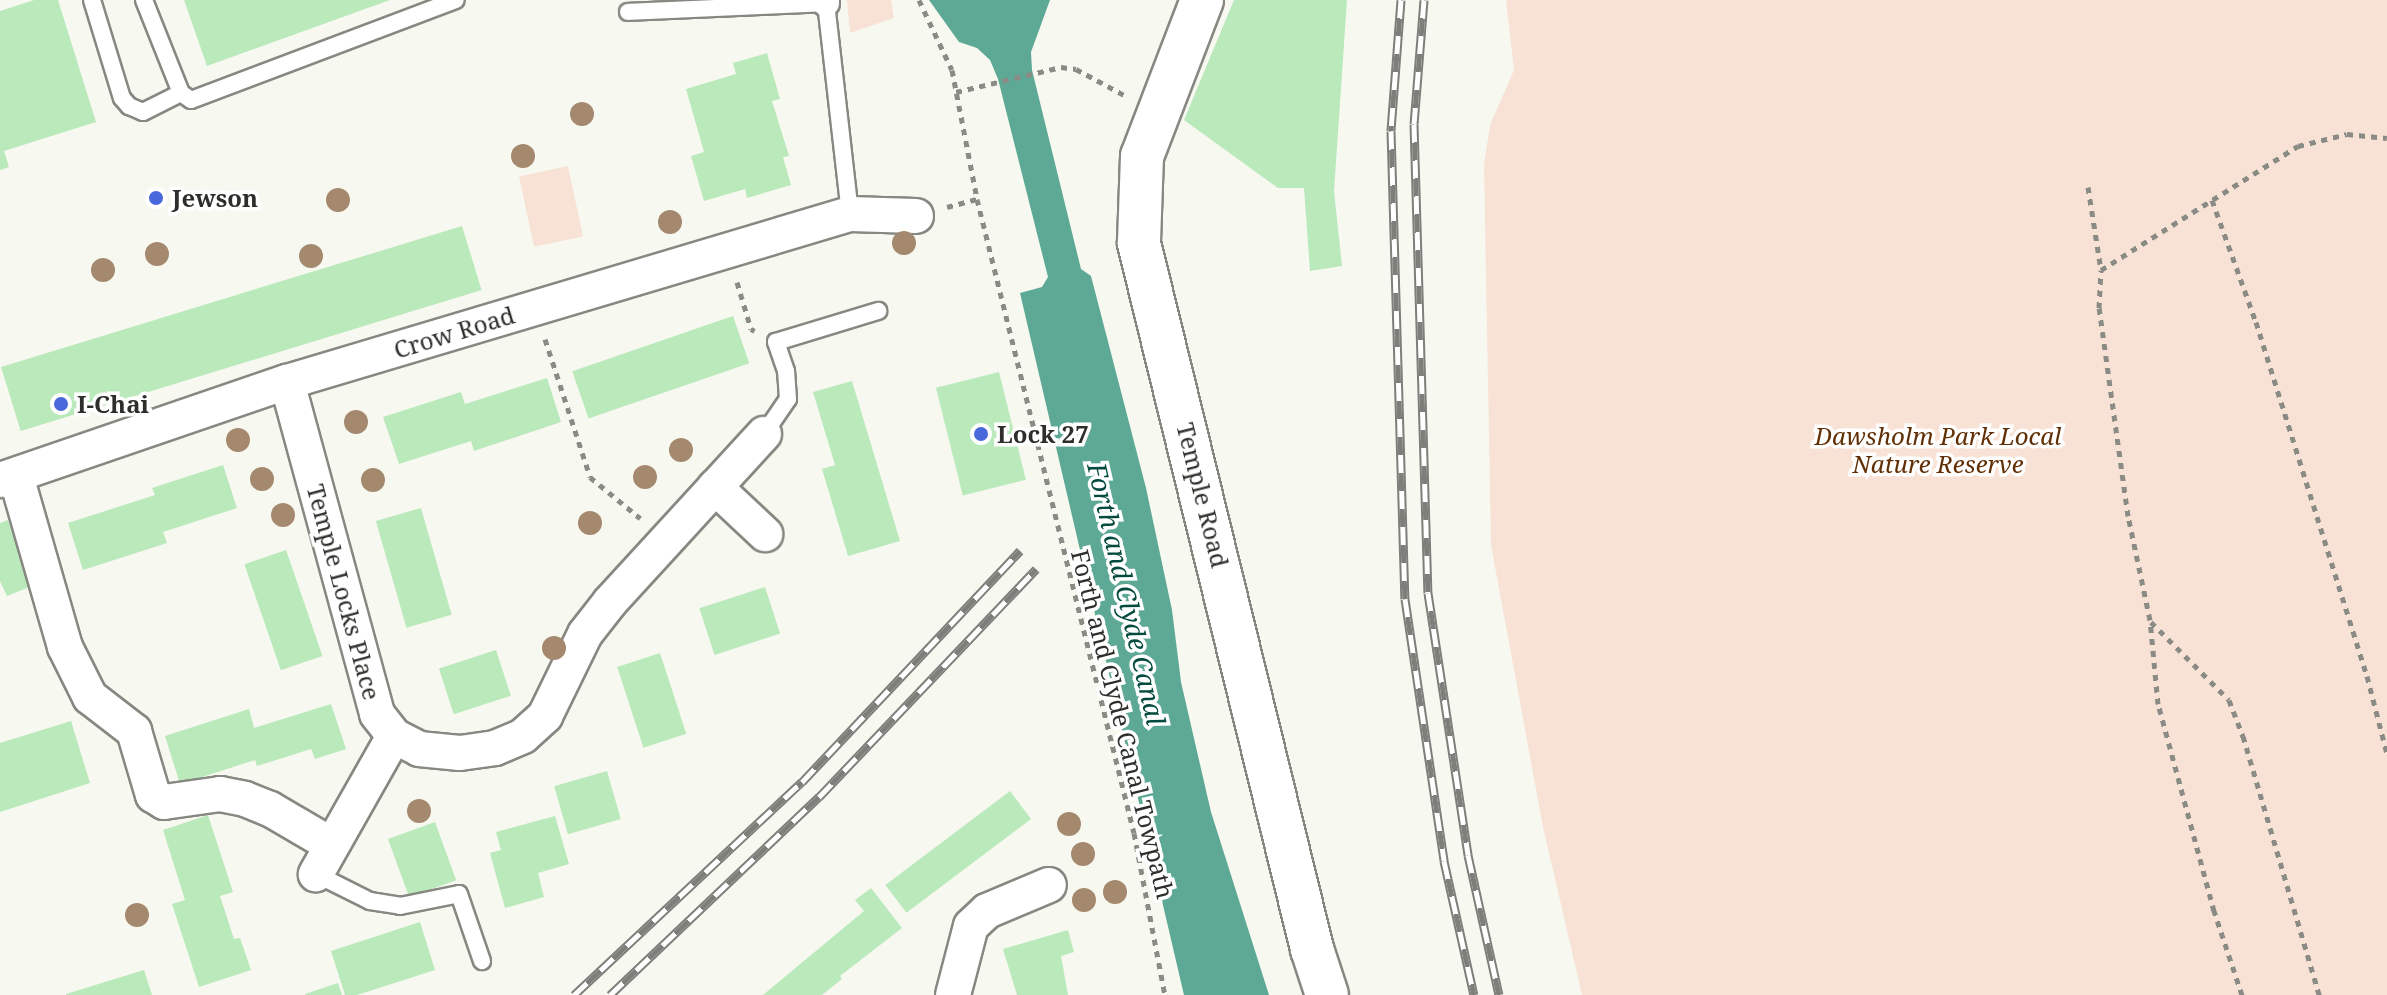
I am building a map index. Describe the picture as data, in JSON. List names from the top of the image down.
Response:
{
  "streets": {
    "street": ["Crow Road", "Temple Road", "Temple Locks Place"],
    "path": ["Forth and Clyde Canal Towpath"]
  },
  "crossings": [
    ["Crow Road", "Temple Locks Place"]
  ],
  "water": ["Forth and Clyde Canal"],
  "parks": ["Dawsholm Park Local Nature Reserve"],
  "places": ["Jewson", "I-Chai", "Lock 27"]
}
